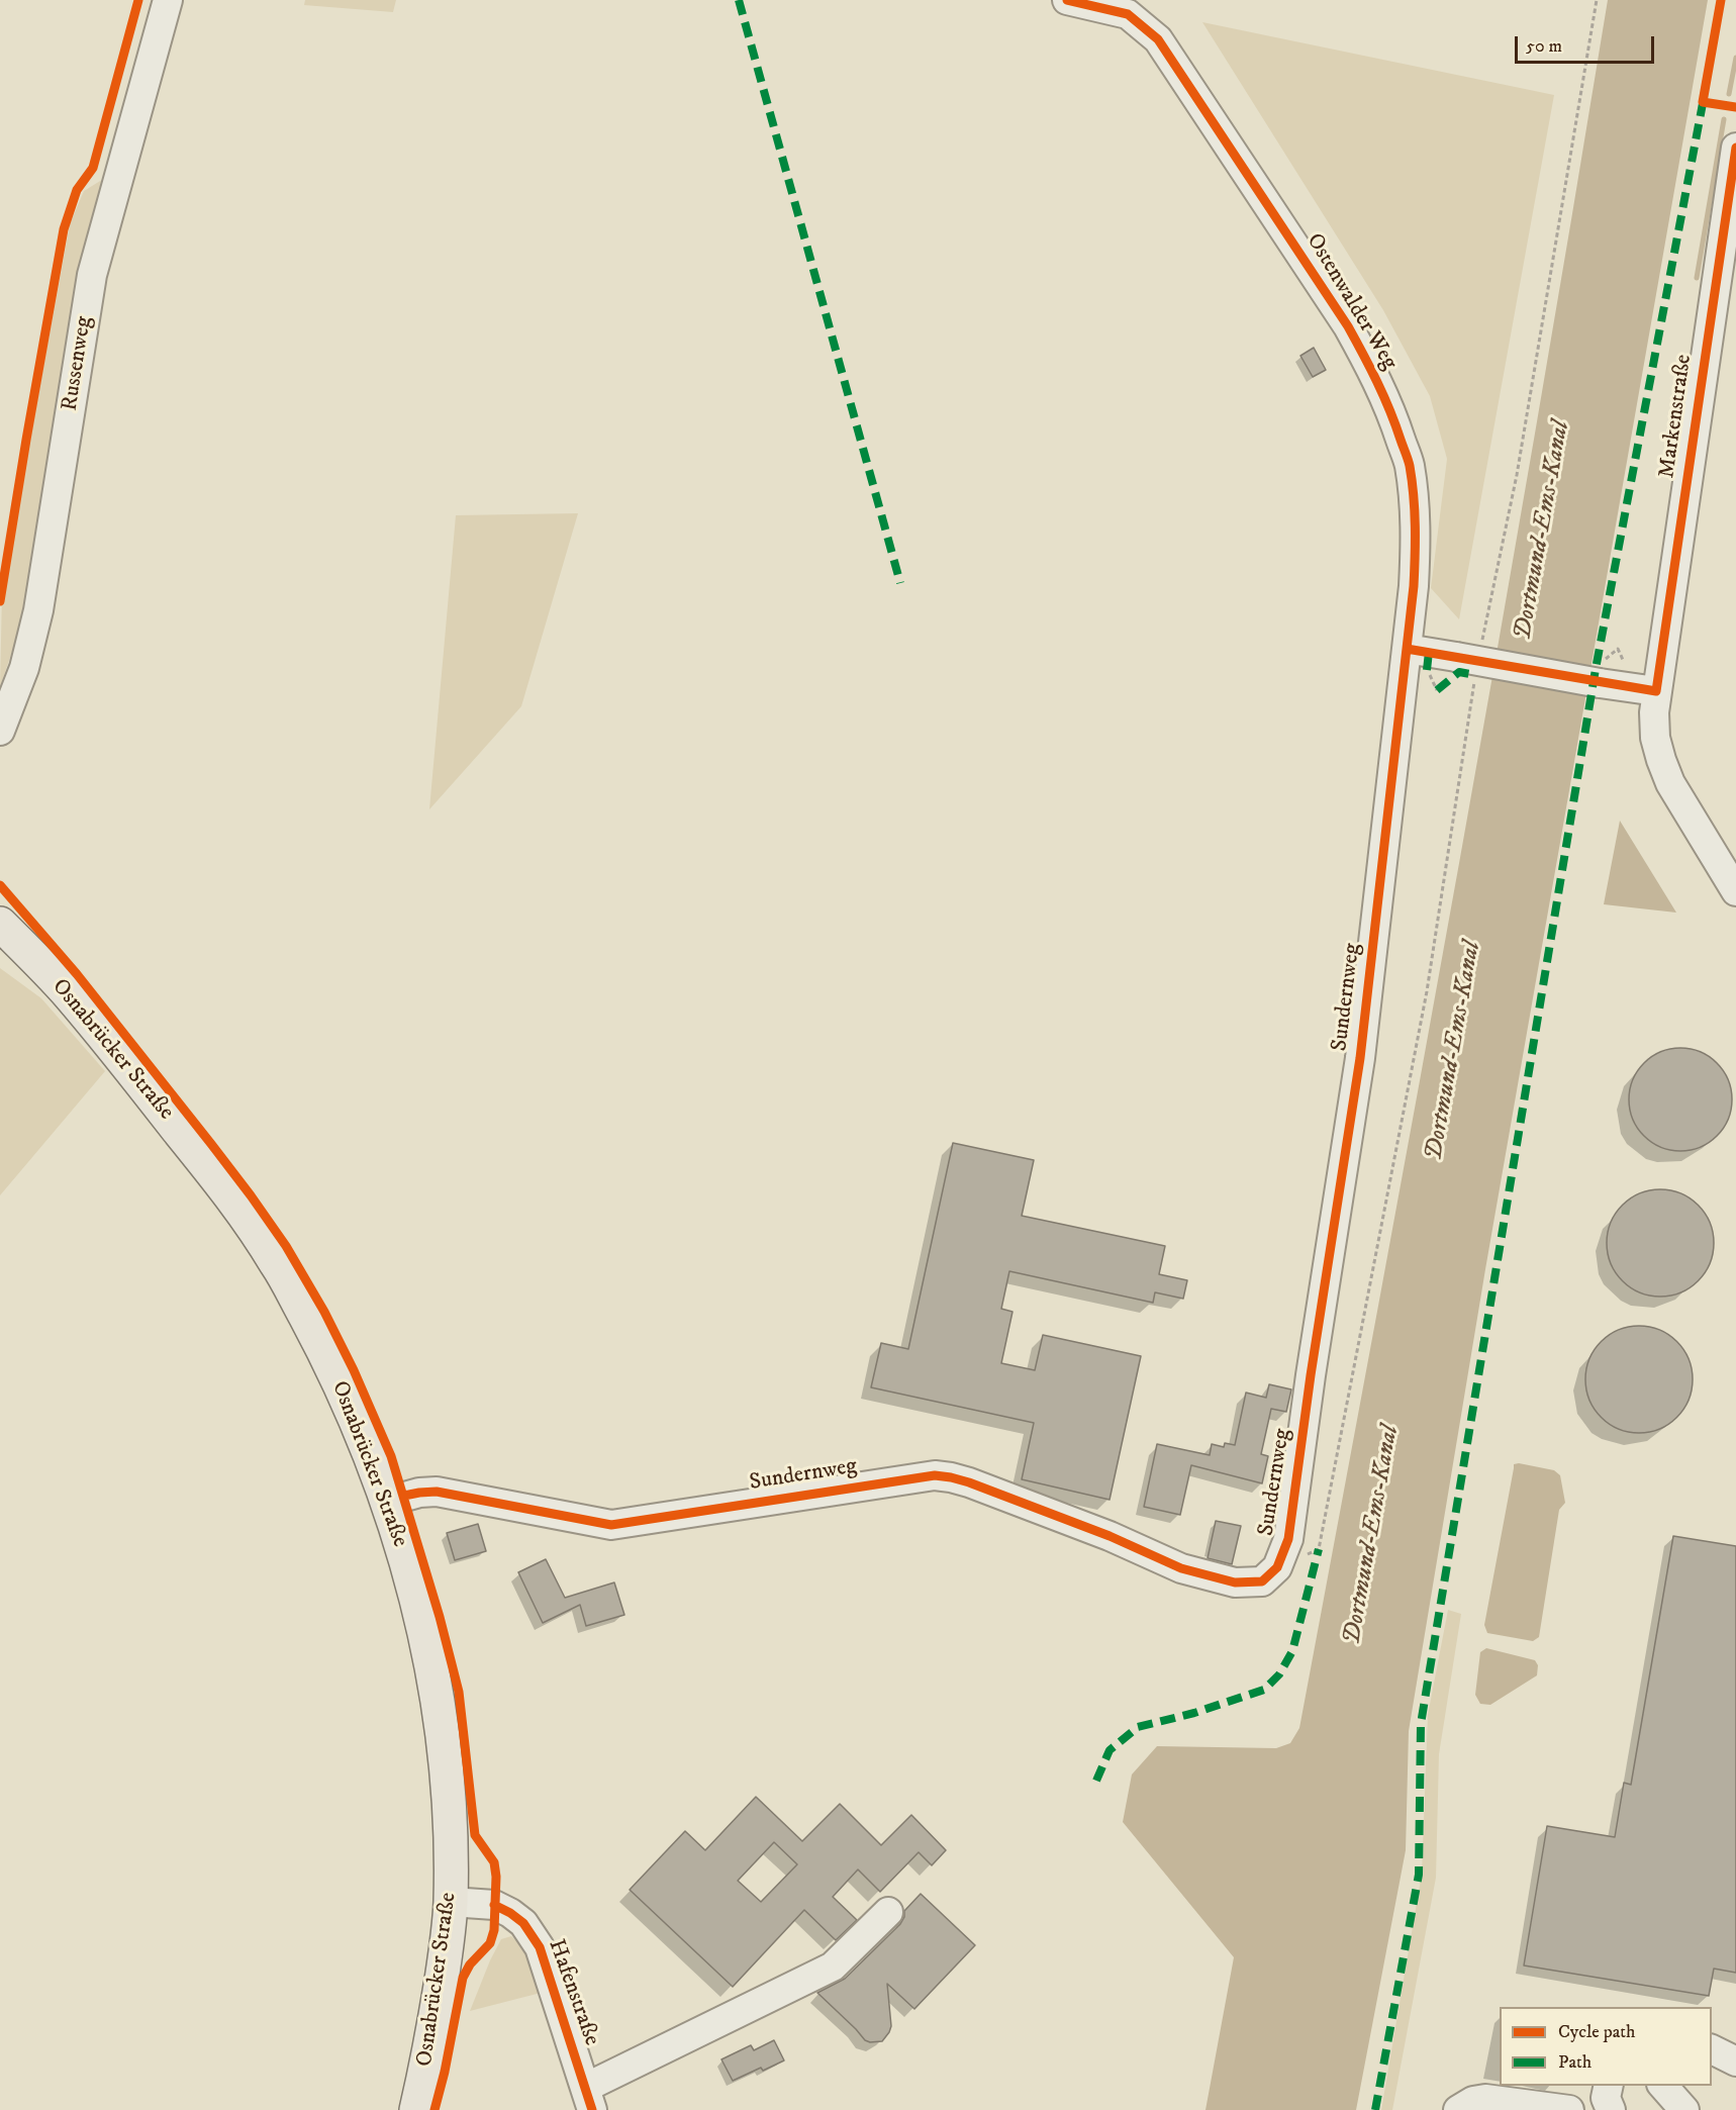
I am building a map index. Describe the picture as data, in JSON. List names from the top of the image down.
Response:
{
  "streets": {
    "main road": ["Osnabrücker Straße"],
    "street": [
      "Ostenwalder Weg",
      "Russenweg",
      "Markenstraße",
      "Sundernweg",
      "Hafenstraße"
    ]
  },
  "crossings": [
    ["Ostenwalder Weg", "Sundernweg"],
    ["Sundernweg", "Osnabrücker Straße"],
    ["Osnabrücker Straße", "Hafenstraße"]
  ],
  "water": ["Dortmund-Ems-Kanal"],
  "legend": ["Cycle path", "Path"],
  "scale_bar": "50 m"
}
